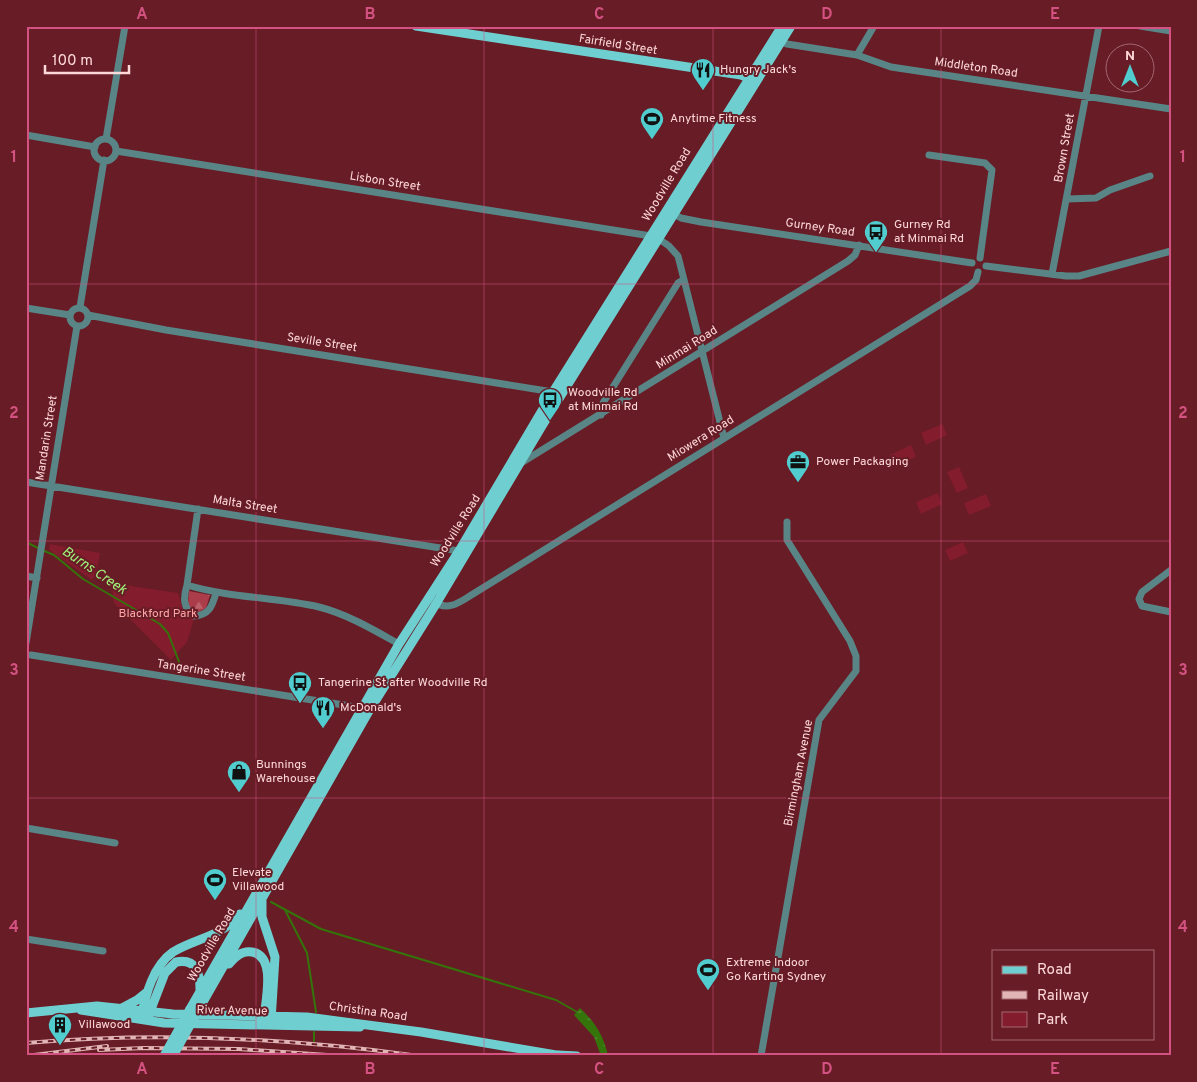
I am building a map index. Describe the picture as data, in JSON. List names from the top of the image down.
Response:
{
  "streets": {
    "main road": [
      "Fairfield Street",
      "Woodville Road",
      "River Avenue",
      "Christina Road"
    ],
    "street": [
      "Middleton Road",
      "Brown Street",
      "Lisbon Street",
      "Gurney Road",
      "Seville Street",
      "Minmai Road",
      "Mandarin Street",
      "Miowera Road",
      "Malta Street",
      "Tangerine Street",
      "Birmingham Avenue"
    ]
  },
  "crossings": [
    ["Fairfield Street", "Woodville Road"],
    ["Middleton Road", "Brown Street"],
    ["Middleton Road", "Woodville Road"],
    ["Lisbon Street", "Woodville Road"],
    ["Woodville Road", "Gurney Road"],
    ["Woodville Road", "Seville Street"],
    ["Woodville Road", "Minmai Road"],
    ["Woodville Road", "Miowera Road"],
    ["Woodville Road", "Malta Street"],
    ["Woodville Road", "Tangerine Street"],
    ["Gurney Road", "Minmai Road"],
    ["Gurney Road", "Miowera Road"],
    ["Seville Street", "Mandarin Street"],
    ["Mandarin Street", "Malta Street"],
    ["River Avenue", "Christina Road"]
  ],
  "water": ["Burns Creek"],
  "parks": ["Blackford Park"],
  "places": {
    "restaurant": ["Hungry Jack's", "McDonald's"],
    "sports": ["Anytime Fitness", "Elevate Villawood", "Extreme Indoor Go Karting Sydney"],
    "bus stop": ["Gurney Rd at Minmai Rd", "Woodville Rd at Minmai Rd", "Tangerine St after Woodville Rd"],
    "office": ["Power Packaging"],
    "shop": ["Bunnings Warehouse"],
    "building": ["Villawood"]
  },
  "legend": ["Road", "Railway", "Park"],
  "scale_bar": "100 m",
  "north": "top",
  "grid": {
    "columns": [
      "A",
      "B",
      "C",
      "D",
      "E"
    ],
    "rows": [
      "1",
      "2",
      "3",
      "4"
    ]
  }
}
